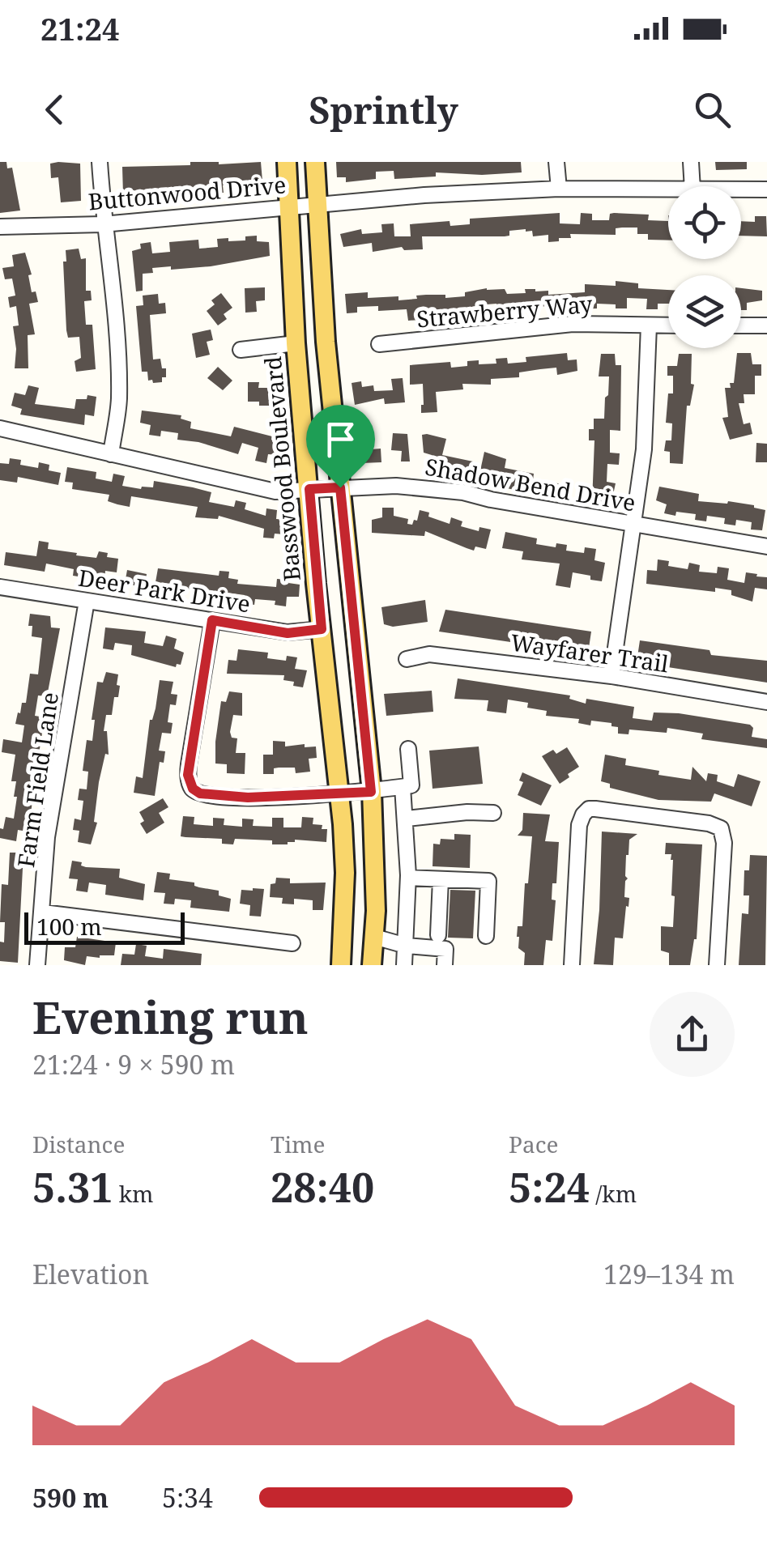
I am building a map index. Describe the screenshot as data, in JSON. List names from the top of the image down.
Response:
{
  "streets": {
    "main road": ["Basswood Boulevard"],
    "street": [
      "Buttonwood Drive",
      "Strawberry Way",
      "Shadow Bend Drive",
      "Deer Park Drive",
      "Wayfarer Trail",
      "Farm Field Lane"
    ]
  },
  "crossings": [
    ["Buttonwood Drive", "Basswood Boulevard"],
    ["Basswood Boulevard", "Shadow Bend Drive"],
    ["Basswood Boulevard", "Deer Park Drive"],
    ["Deer Park Drive", "Farm Field Lane"]
  ],
  "scale_bar": "100 m",
  "page": {
    "status": "21:24",
    "header": "Sprintly",
    "scale": "100 m",
    "heading": ["Evening run", "21:24 · 9 × 590 m"],
    "stats": [
      ["Distance", "5.31 km"],
      ["Time", "28:40"],
      ["Pace", "5:24 /km"]
    ],
    "chart": ["Elevation", "129–134 m"],
    "list": [
      {
        "name": "590 m",
        "note": "5:34"
      }
    ]
  }
}
